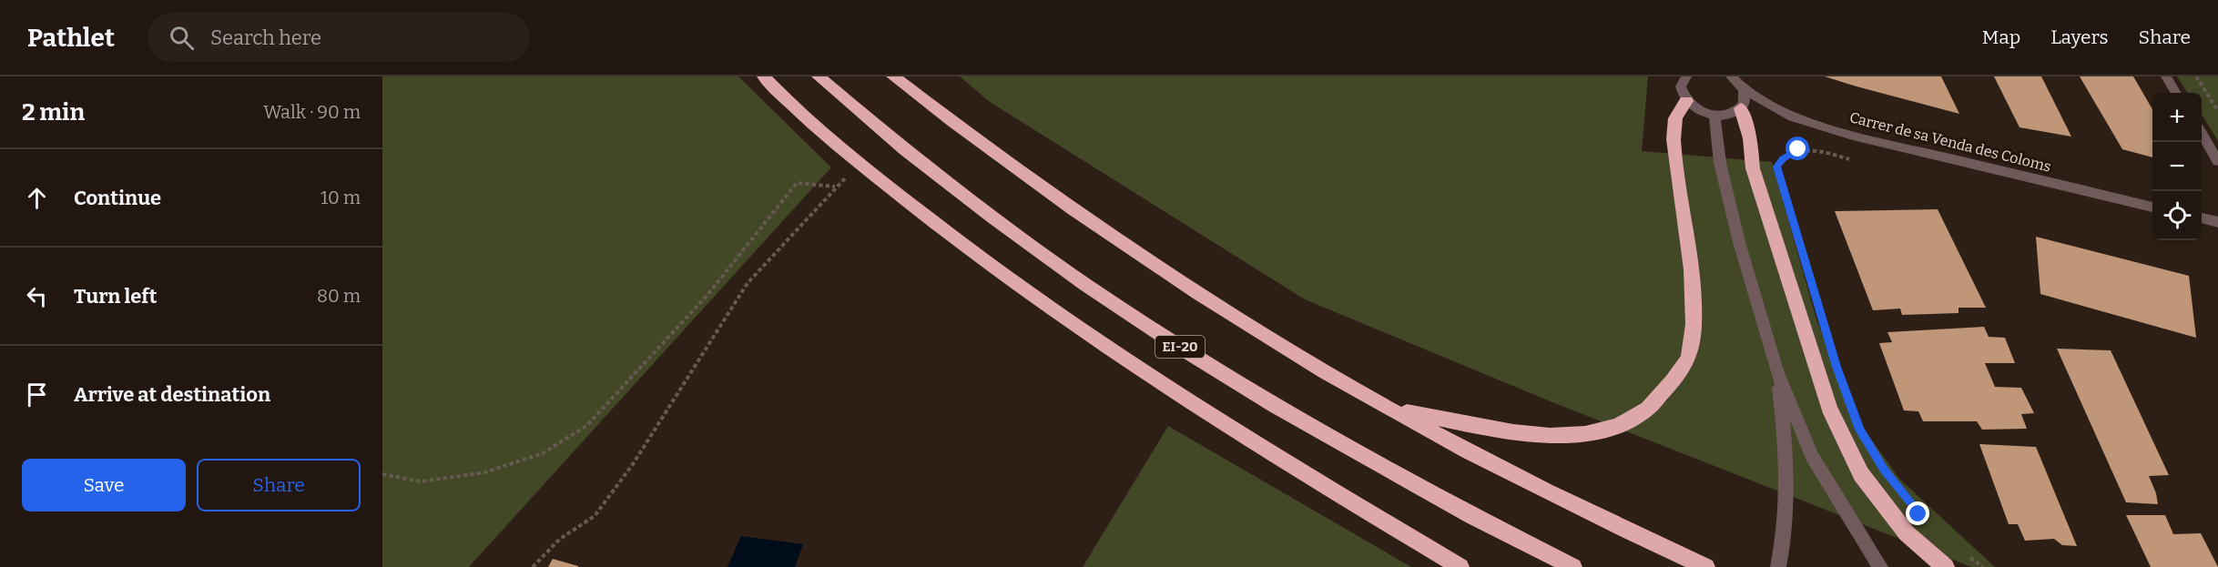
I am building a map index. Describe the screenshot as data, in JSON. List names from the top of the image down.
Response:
{
  "streets": {
    "highway": ["EI-20"],
    "street": ["Carrer de sa Venda des Coloms"]
  },
  "page": {
    "header": "Pathlet",
    "search": "Search here",
    "nav": ["Map", "Layers", "Share"],
    "heading": ["2 min", "Walk · 90 m"],
    "map_buttons": ["+", "−"],
    "list": [
      ["Continue", "10 m"],
      ["Turn left", "80 m"],
      "Arrive at destination"
    ],
    "buttons": ["Save", "Share"]
  }
}
